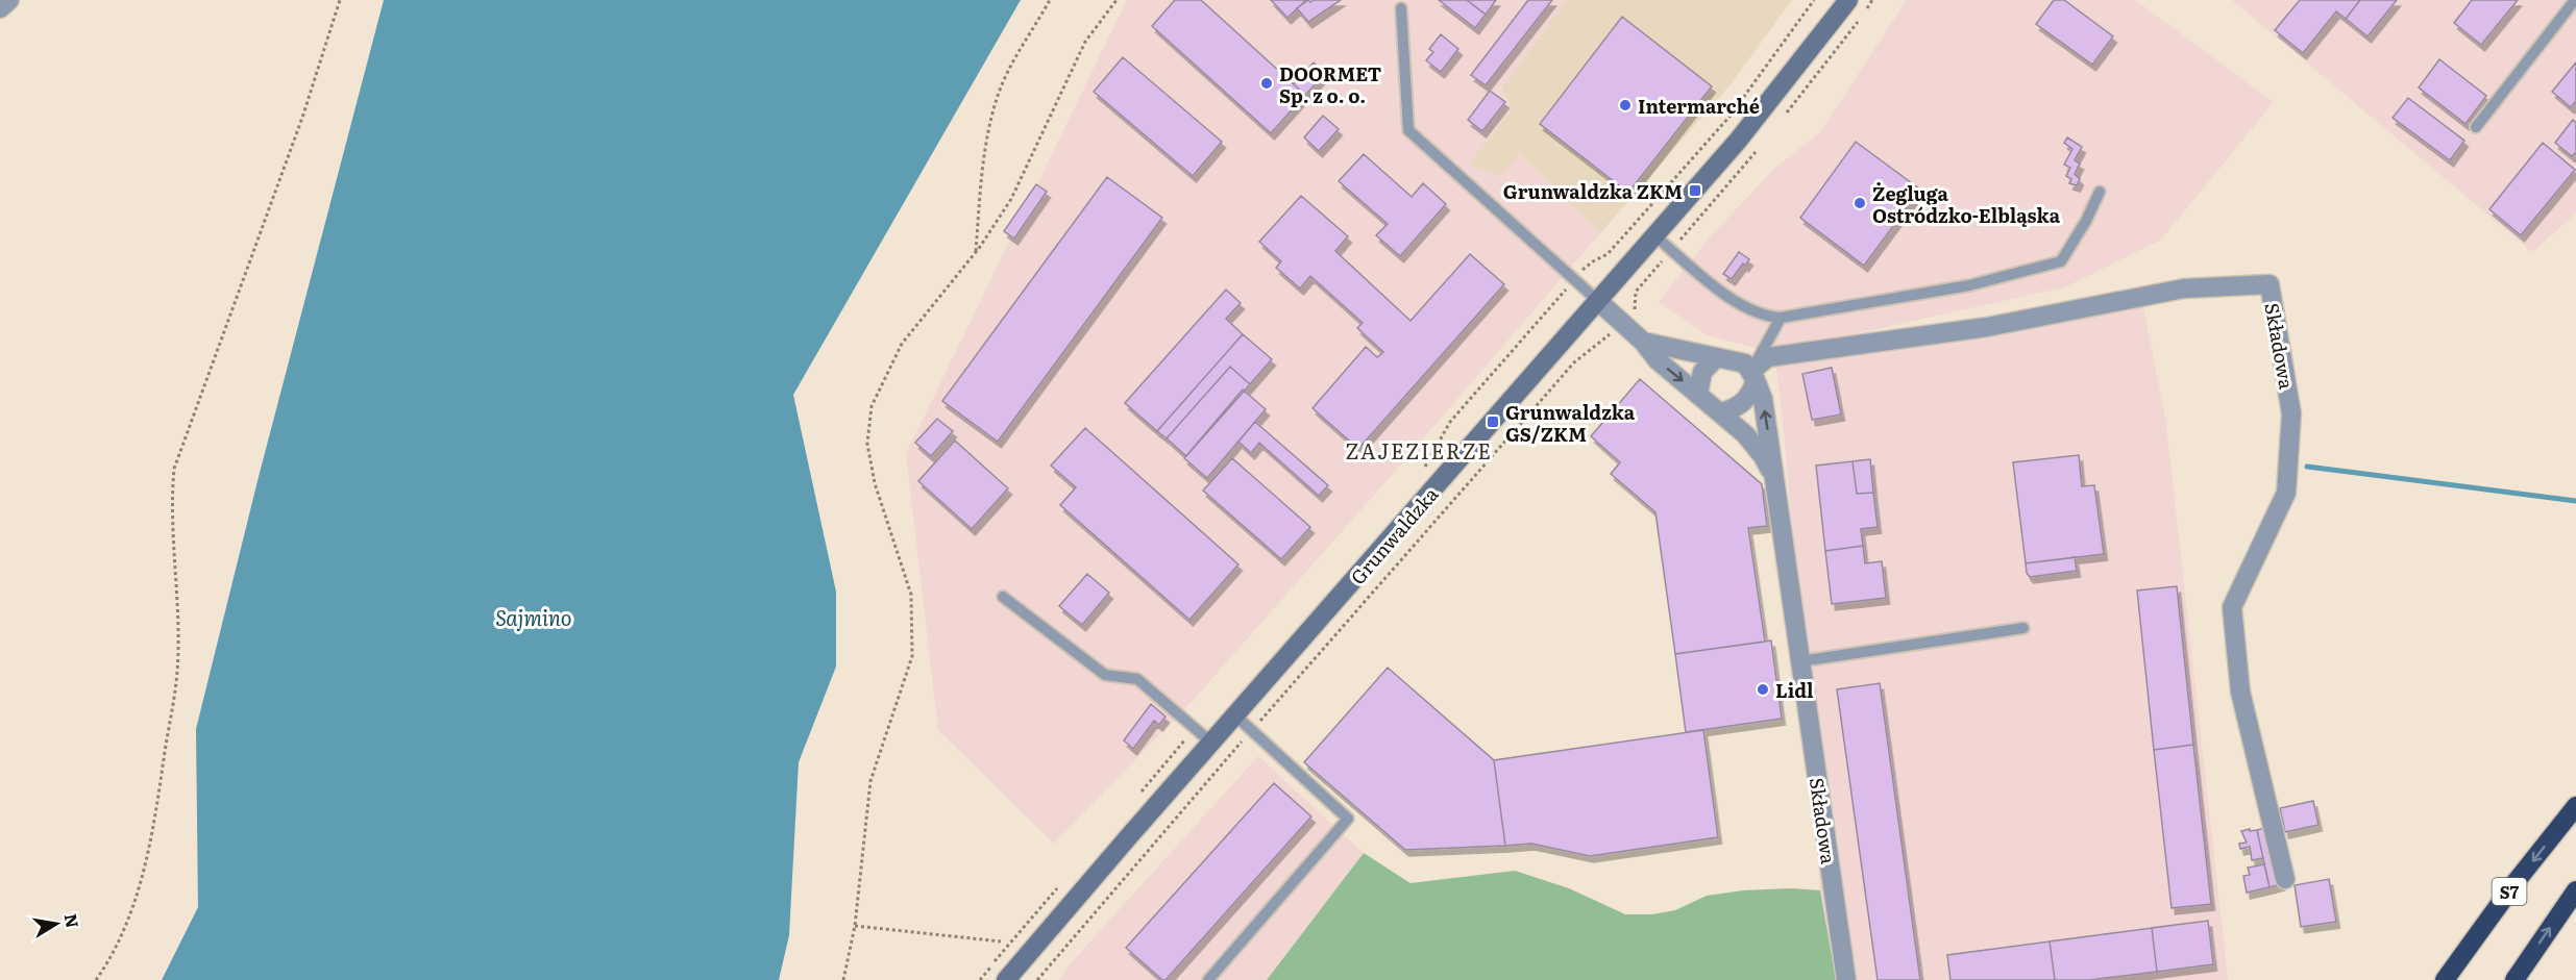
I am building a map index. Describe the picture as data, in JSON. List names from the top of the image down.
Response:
{
  "streets": {
    "highway": ["S7"],
    "main road": ["Grunwaldzka"],
    "street": ["Składowa"]
  },
  "crossings": [
    ["Składowa", "Grunwaldzka"]
  ],
  "districts": ["ZAJEZIERZE"],
  "water": ["Sajmino"],
  "places": {
    "other": [
      "DOORMET Sp. z o. o.",
      "Intermarché",
      "Żegluga Ostródzko-Elbląska",
      "Lidl"
    ],
    "transit": ["Grunwaldzka ZKM", "Grunwaldzka GS/ZKM"]
  },
  "north": "right"
}
